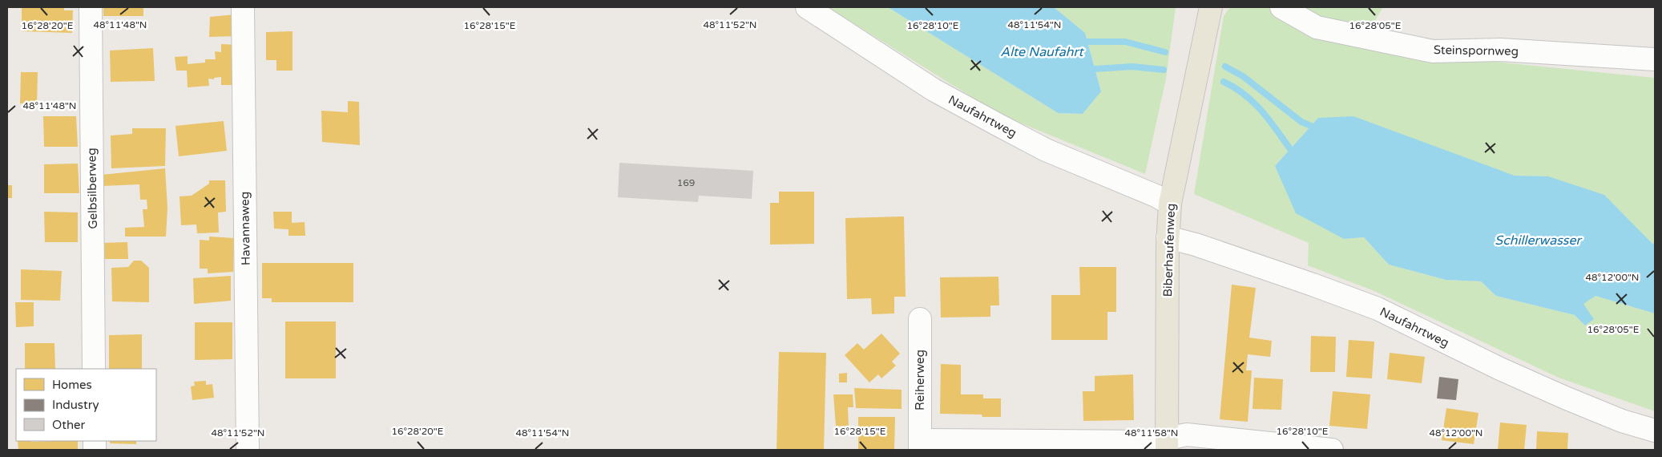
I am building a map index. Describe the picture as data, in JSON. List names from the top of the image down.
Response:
{
  "streets": {
    "main road": ["Biberhaufenweg"],
    "street": [
      "Steinspornweg",
      "Naufahrtweg",
      "Gelbsilberweg",
      "Havannaweg",
      "Reiherweg"
    ]
  },
  "crossings": [
    ["Naufahrtweg", "Biberhaufenweg"],
    ["Biberhaufenweg", "Reiherweg"]
  ],
  "water": ["Alte Naufahrt", "Schillerwasser"],
  "house_numbers": ["169"],
  "legend": ["Homes", "Industry", "Other"],
  "coordinates": [
    "48°11'48\"N",
    "48°11'52\"N",
    "48°11'54\"N",
    "16°28'20\"E",
    "16°28'15\"E",
    "16°28'10\"E",
    "16°28'05\"E",
    "48°12'00\"N",
    "48°11'58\"N"
  ]
}
